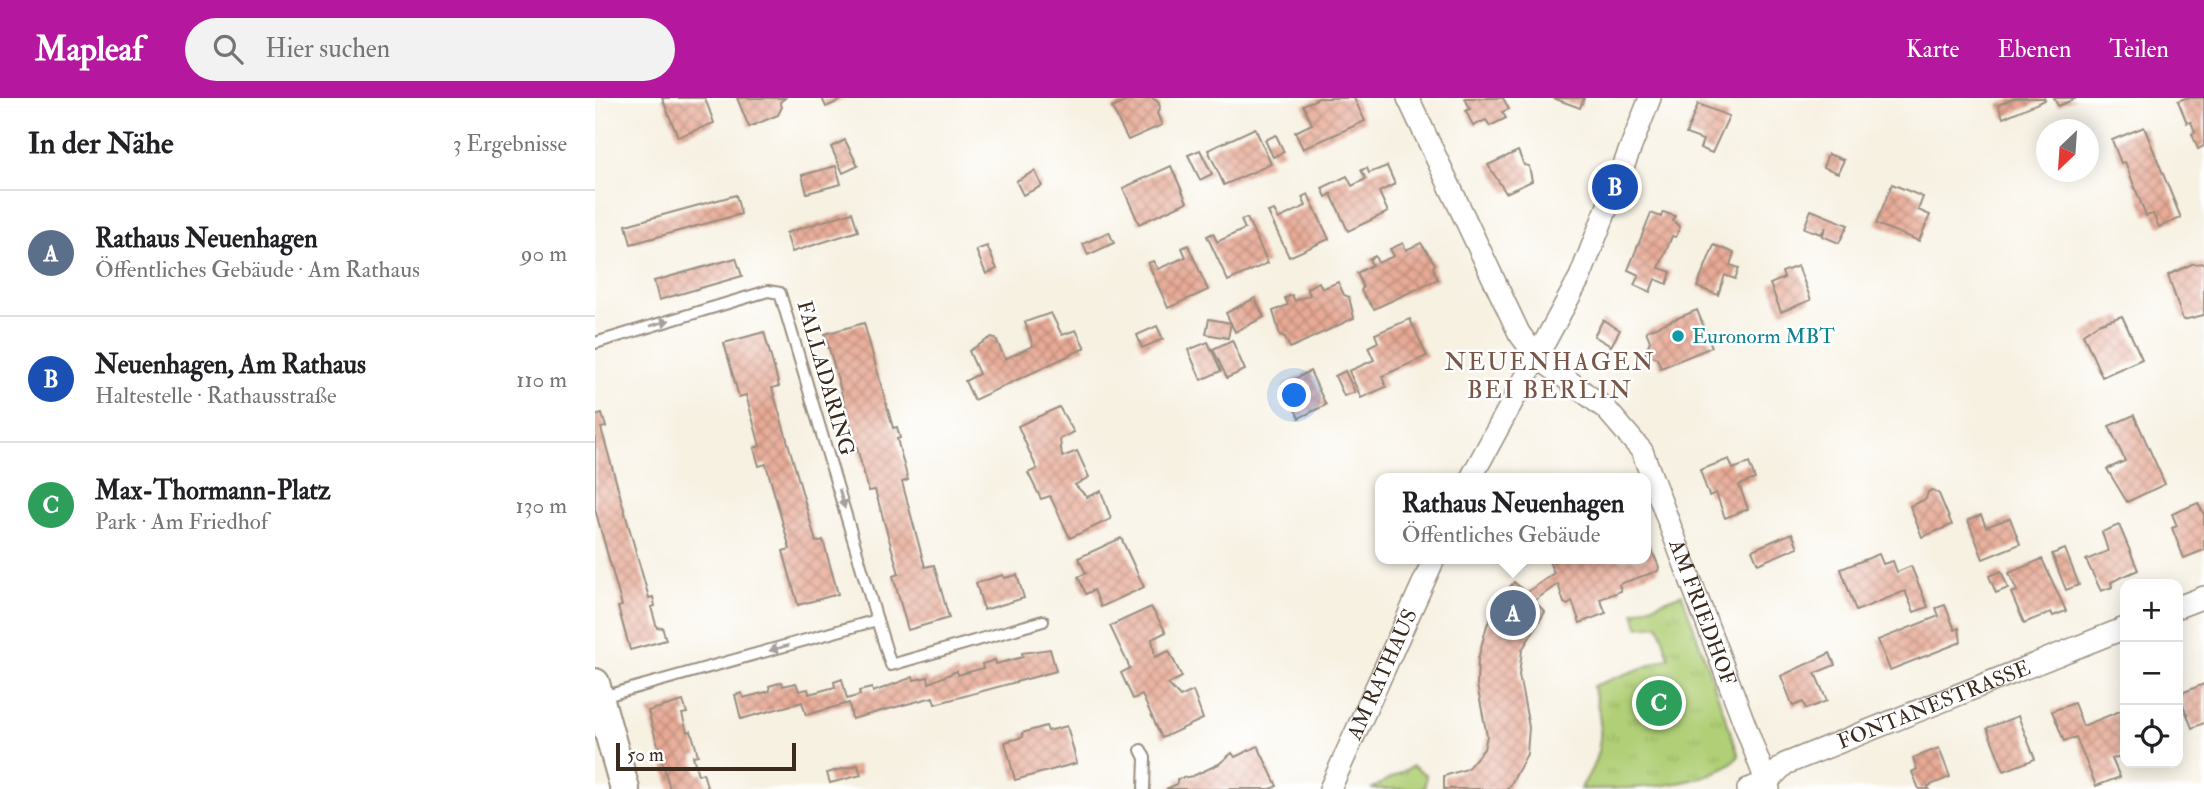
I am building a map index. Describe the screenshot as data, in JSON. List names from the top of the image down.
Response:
{
  "streets": {
    "street": ["AM FRIEDHOF", "AM RATHAUS", "FONTANESTRASSE"],
    "lane": ["FALLADARING"]
  },
  "crossings": [
    ["AM FRIEDHOF", "FONTANESTRASSE"]
  ],
  "districts": ["NEUENHAGEN BEI BERLIN"],
  "places": ["Euronorm MBT"],
  "scale_bar": "50 m",
  "north": "bottom left",
  "page": {
    "header": "Mapleaf",
    "search": "Hier suchen",
    "nav": ["Karte", "Ebenen", "Teilen"],
    "heading": ["In der Nähe", "3 Ergebnisse"],
    "pins": ["B", "A", "C"],
    "list": [
      {
        "mark": "A",
        "name": "Rathaus Neuenhagen",
        "note": "Öffentliches Gebäude · Am Rathaus",
        "value": "90 m"
      },
      {
        "mark": "B",
        "name": "Neuenhagen, Am Rathaus",
        "note": "Haltestelle · Rathausstraße",
        "value": "110 m"
      },
      {
        "mark": "C",
        "name": "Max-Thormann-Platz",
        "note": "Park · Am Friedhof",
        "value": "130 m"
      }
    ],
    "popup": ["Rathaus Neuenhagen", "Öffentliches Gebäude"],
    "map_buttons": ["+", "−"],
    "scale": "50 m"
  }
}
